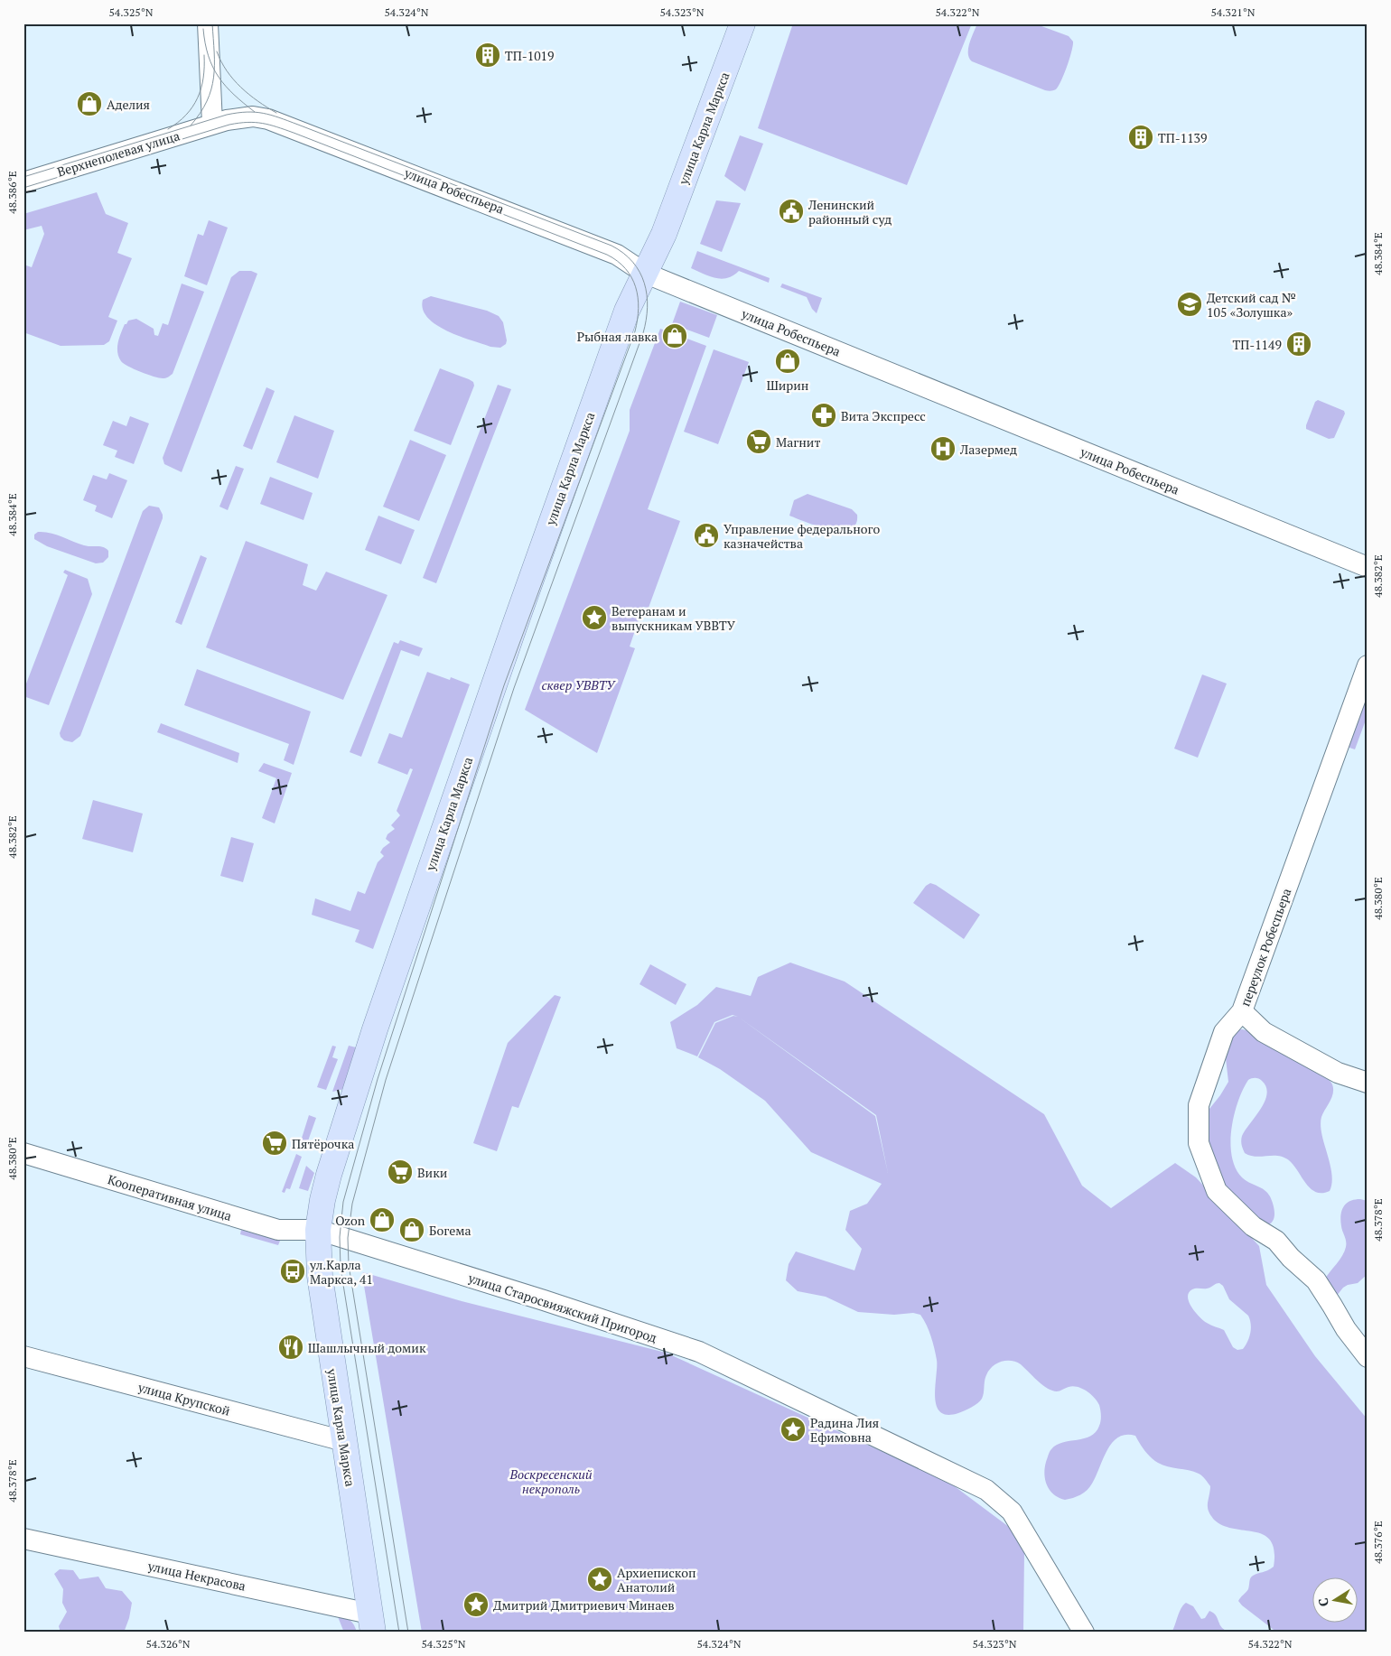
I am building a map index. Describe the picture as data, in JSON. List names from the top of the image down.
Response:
{
  "streets": {
    "main road": ["улица Карла Маркса"],
    "street": [
      "Верхнеполевая улица",
      "улица Робеспьера",
      "переулок Робеспьера",
      "Кооперативная улица",
      "улица Старосвияжский Пригород",
      "улица Крупской",
      "улица Некрасова"
    ]
  },
  "crossings": [
    ["улица Карла Маркса", "улица Робеспьера"],
    ["улица Карла Маркса", "Кооперативная улица"],
    ["улица Карла Маркса", "улица Старосвияжский Пригород"],
    ["улица Карла Маркса", "улица Крупской"],
    ["улица Карла Маркса", "улица Некрасова"],
    ["Верхнеполевая улица", "улица Робеспьера"],
    ["Кооперативная улица", "улица Старосвияжский Пригород"]
  ],
  "parks": ["сквер УВВТУ", "Воскресенский некрополь"],
  "places": {
    "building": ["ТП-1019", "ТП-1139", "ТП-1149"],
    "shop": [
      "Аделия",
      "Рыбная лавка",
      "Ширин",
      "Ozon",
      "Богема"
    ],
    "public building": ["Ленинский районный суд", "Управление федерального казначейства"],
    "school or university": ["Детский сад № 105 «Золушка»"],
    "pharmacy": ["Вита Экспресс"],
    "supermarket": ["Магнит", "Пятёрочка", "Вики"],
    "hospital": ["Лазермед"],
    "place": [
      "Ветеранам и выпускникам УВВТУ",
      "Радина Лия Ефимовна",
      "Архиепископ Анатолий",
      "Дмитрий Дмитриевич Минаев"
    ],
    "bus stop": ["ул.Карла Маркса, 41"],
    "restaurant": ["Шашлычный домик"]
  },
  "north": "left",
  "coordinates": [
    "54.325°N",
    "54.324°N",
    "54.323°N",
    "54.322°N",
    "54.321°N",
    "48.386°E",
    "48.384°E",
    "48.382°E",
    "48.380°E",
    "48.378°E",
    "48.376°E",
    "54.326°N"
  ]
}
